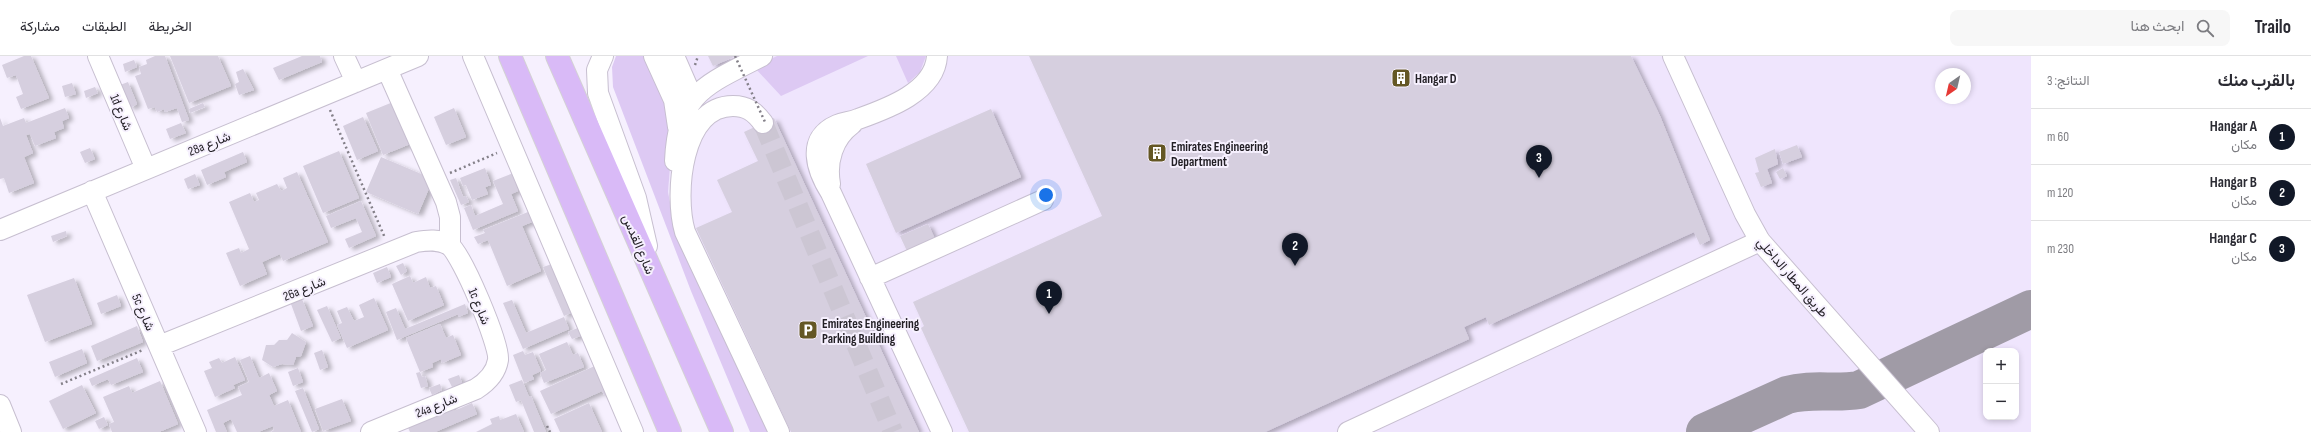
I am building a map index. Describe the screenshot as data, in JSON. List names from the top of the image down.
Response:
{
  "streets": {
    "main road": ["شارع القدس"],
    "street": [
      "1d شارع",
      "28a شارع",
      "طريق المطار الداخلي",
      "26a شارع",
      "1c شارع",
      "5c شارع",
      "24a شارع"
    ]
  },
  "crossings": [
    ["1d شارع", "28a شارع"],
    ["28a شارع", "5c شارع"],
    ["26a شارع", "1c شارع"],
    ["26a شارع", "5c شارع"],
    ["1c شارع", "24a شارع"]
  ],
  "places": {
    "building": ["Hangar D", "Emirates Engineering Department"],
    "parking": ["Emirates Engineering Parking Building"]
  },
  "north": "bottom left",
  "page": {
    "header": "Trailo",
    "search": "ابحث هنا",
    "nav": ["الخريطة", "الطبقات", "مشاركة"],
    "heading": ["بالقرب منك", "النتائج: 3"],
    "list": [
      {
        "mark": "1",
        "name": "Hangar A",
        "note": "مكان",
        "value": "60 m"
      },
      {
        "mark": "2",
        "name": "Hangar B",
        "note": "مكان",
        "value": "120 m"
      },
      {
        "mark": "3",
        "name": "Hangar C",
        "note": "مكان",
        "value": "230 m"
      }
    ],
    "pins": ["3", "2", "1"],
    "map_buttons": ["+", "−"]
  }
}
